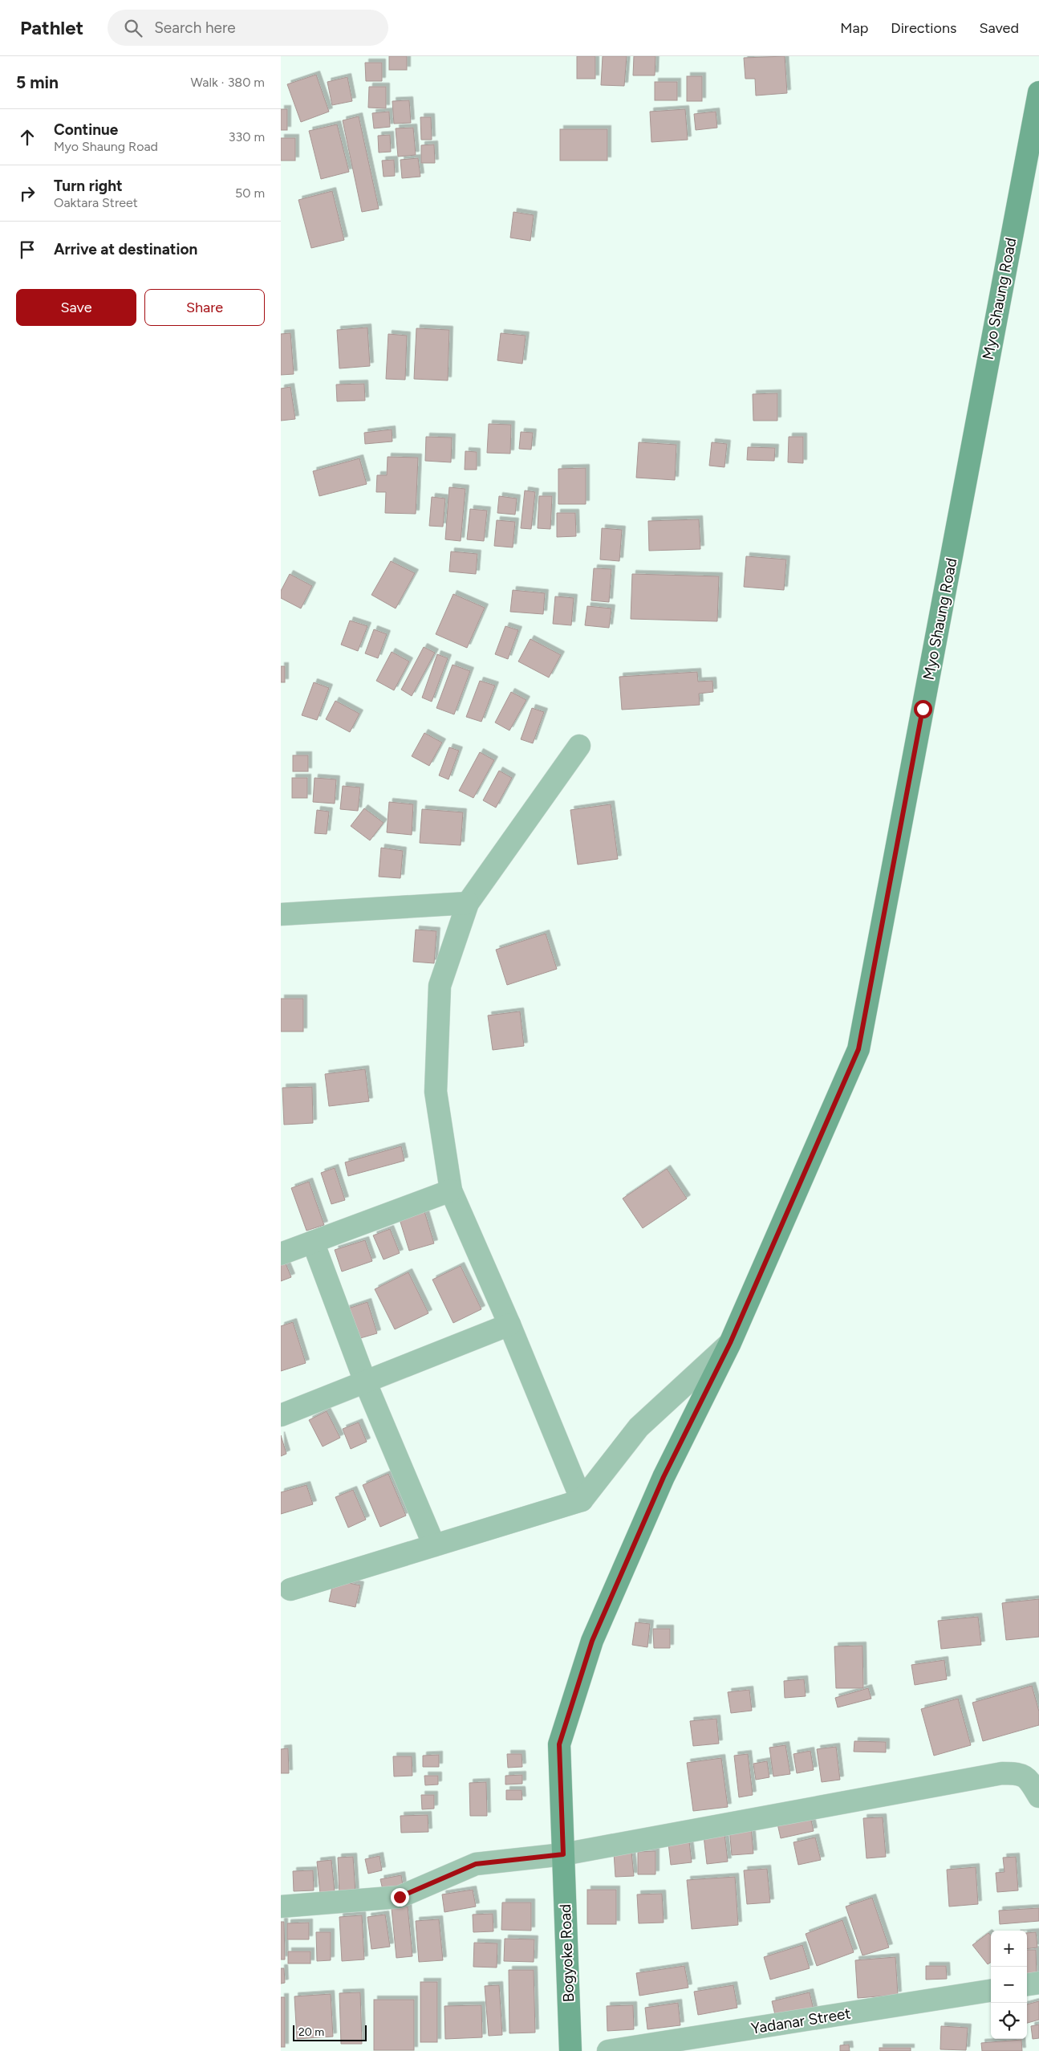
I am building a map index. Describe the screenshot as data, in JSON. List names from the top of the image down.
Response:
{
  "streets": {
    "street": ["Myo Shaung Road", "Bogyoke Road", "Yadanar Street"]
  },
  "crossings": [
    ["Myo Shaung Road", "Bogyoke Road"]
  ],
  "scale_bar": "20 m",
  "page": {
    "header": "Pathlet",
    "search": "Search here",
    "nav": ["Map", "Directions", "Saved"],
    "heading": ["5 min", "Walk · 380 m"],
    "list": [
      ["Continue", "Myo Shaung Road", "330 m"],
      ["Turn right", "Oaktara Street", "50 m"],
      "Arrive at destination"
    ],
    "buttons": ["Save", "Share"],
    "map_buttons": ["+", "−"],
    "scale": "20 m"
  }
}
